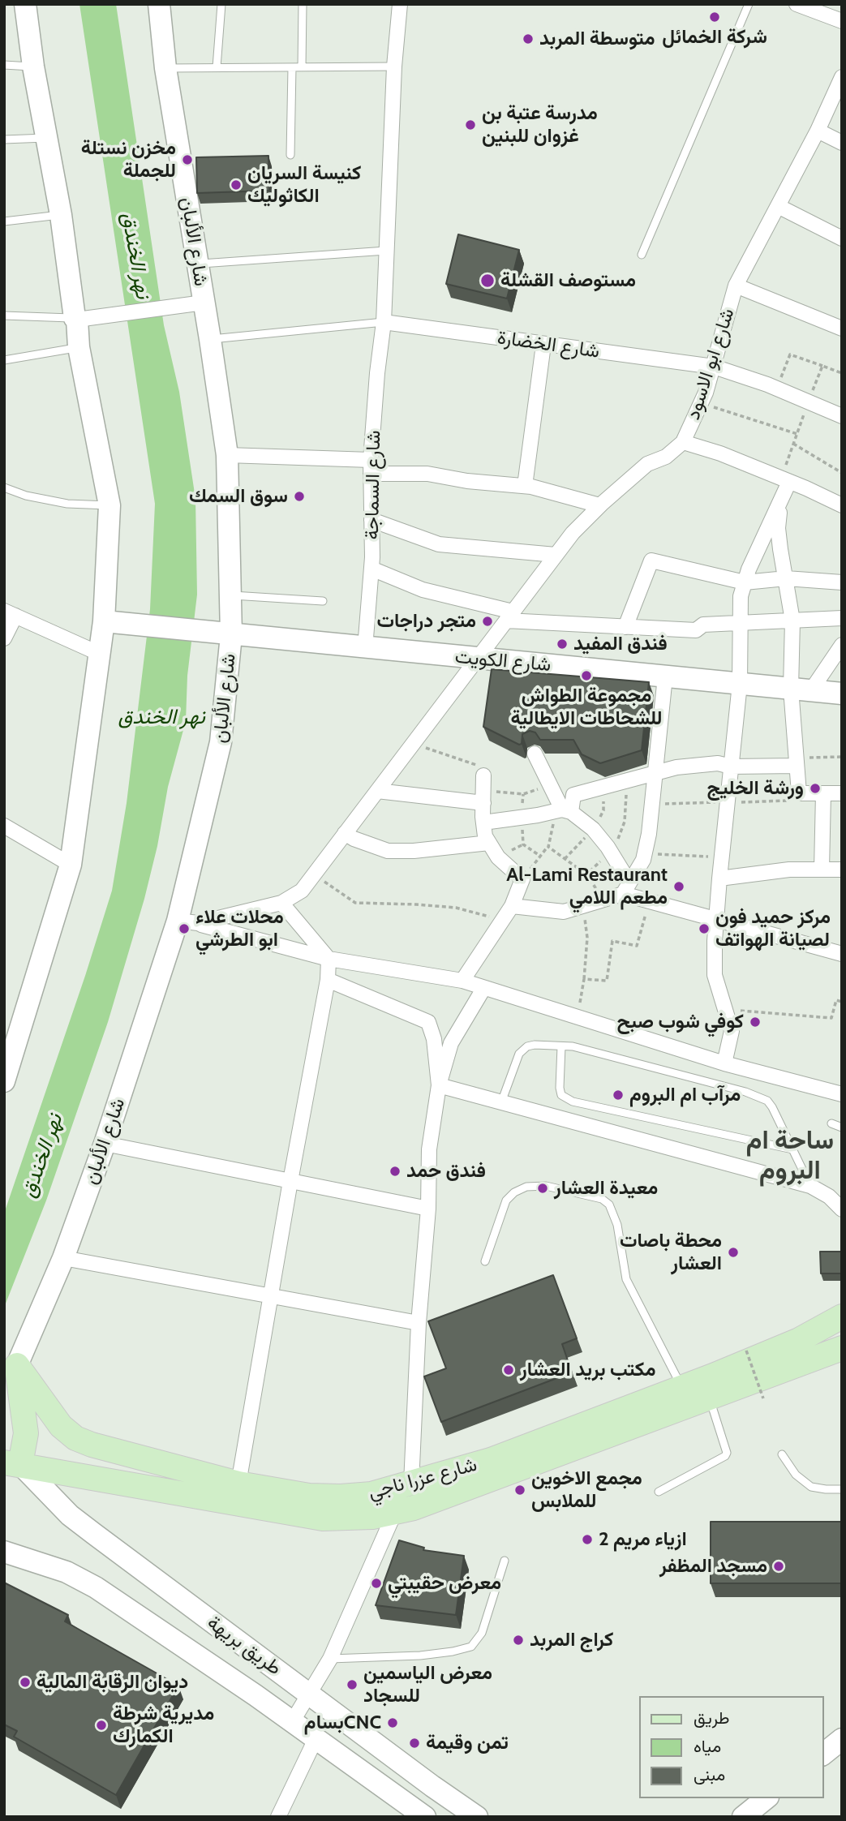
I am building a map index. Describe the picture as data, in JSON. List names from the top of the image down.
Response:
{
  "streets": {
    "main road": [
      "شارع الألبان",
      "شارع الكويت",
      "شارع عزرا ناجي",
      "طريق بريهة"
    ],
    "street": ["شارع الخضارة", "شارع ابو الاسود", "شارع السماجة"]
  },
  "crossings": [
    ["شارع الألبان", "شارع الكويت"],
    ["شارع الألبان", "شارع عزرا ناجي"],
    ["شارع الخضارة", "شارع ابو الاسود"],
    ["شارع الخضارة", "شارع السماجة"],
    ["شارع ابو الاسود", "شارع الكويت"],
    ["شارع السماجة", "شارع الكويت"],
    ["شارع عزرا ناجي", "طريق بريهة"]
  ],
  "districts": ["ساحة ام البروم"],
  "water": ["نهر الخندق"],
  "places": [
    "شركة الخمائل",
    "متوسطة المربد",
    "مدرسة عتبة بن غزوان للبنين",
    "مخزن نستلة للجملة",
    "كنيسة السريان الكاثوليك",
    "مستوصف القشلة",
    "سوق السمك",
    "متجر دراجات",
    "فندق المفيد",
    "مجموعة الطواش للشحاطات الايطالية",
    "ورشة الخليج",
    "Al-Lami Restaurant مطعم اللامي",
    "محلات علاء ابو الطرشي",
    "مركز حميد فون لصيانة الهواتف",
    "كوفي شوب صبح",
    "مرآب ام البروم",
    "فندق حمد",
    "معيدة العشار",
    "محطة باصات العشار",
    "مكتب بريد العشار",
    "مجمع الاخوين للملابس",
    "ازياء مريم 2",
    "مسجد المظفر",
    "معرض حقيبتي",
    "كراج المربد",
    "ديوان الرقابة المالية",
    "معرض الياسمين للسجاد",
    "بسامCNC",
    "مديرية شرطة الكمارك",
    "تمن وقيمة"
  ],
  "legend": ["طريق", "مياه", "مبنى"]
}
